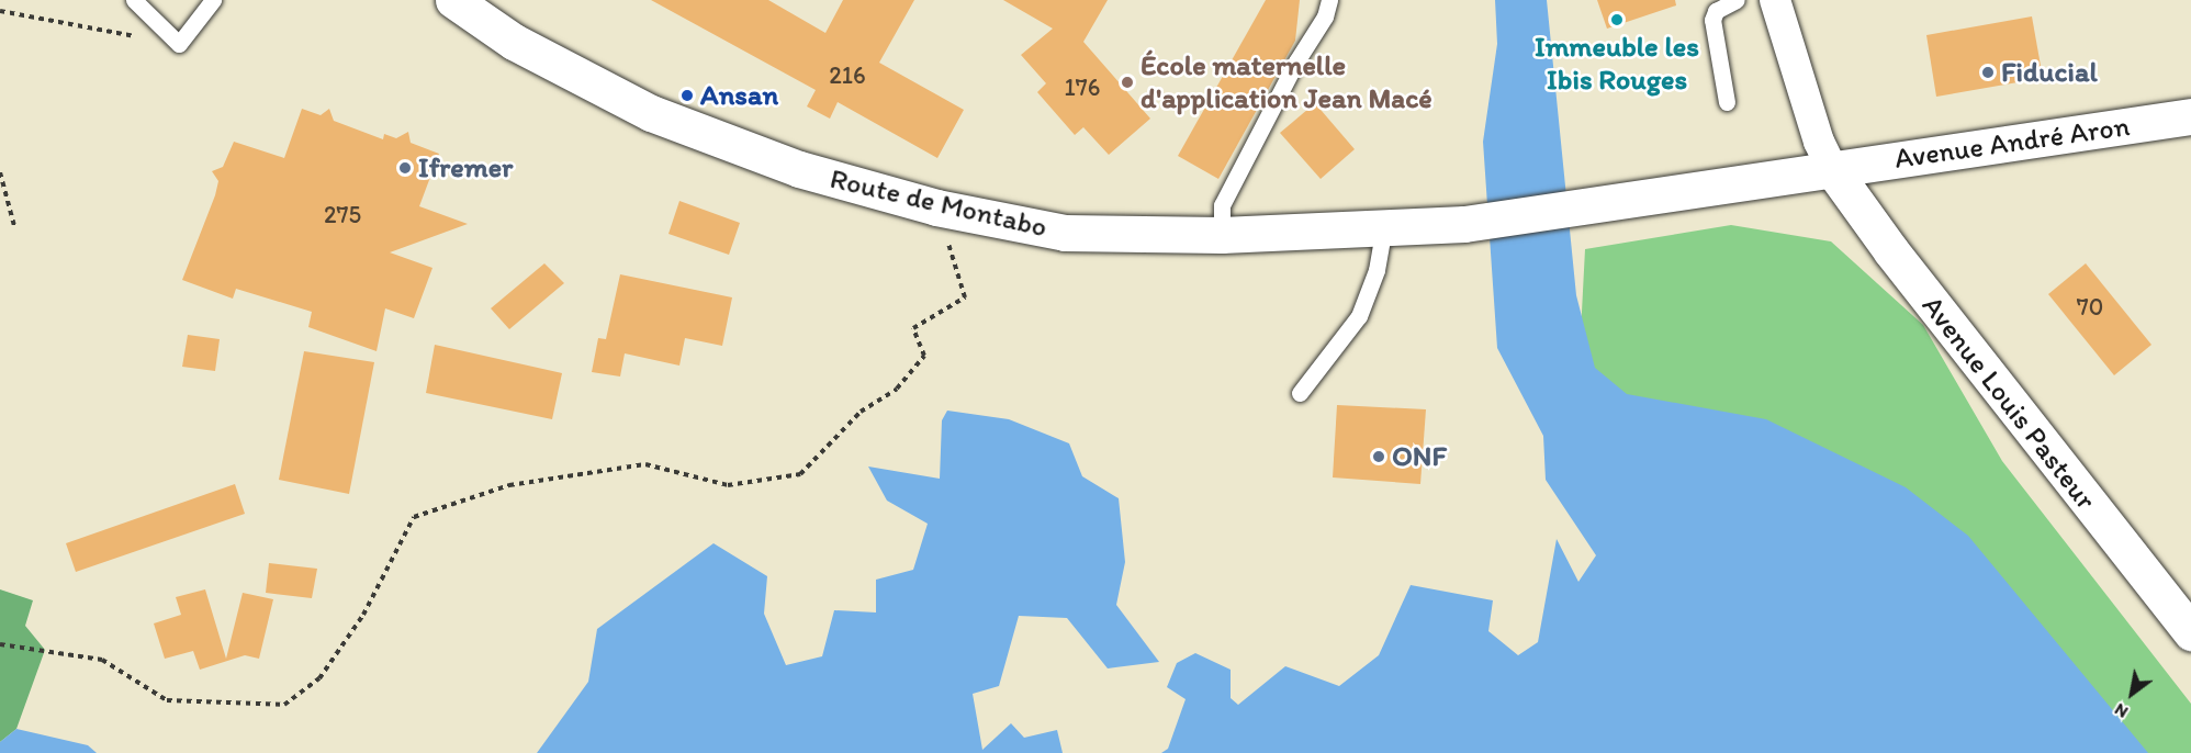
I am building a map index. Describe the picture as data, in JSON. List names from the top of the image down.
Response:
{
  "streets": {
    "main road": ["Avenue André Aron", "Route de Montabo", "Avenue Louis Pasteur"]
  },
  "crossings": [
    ["Avenue André Aron", "Route de Montabo"],
    ["Avenue André Aron", "Avenue Louis Pasteur"],
    ["Route de Montabo", "Avenue Louis Pasteur"]
  ],
  "places": [
    "Immeuble les Ibis Rouges",
    "Fiducial",
    "École maternelle d'application Jean Macé",
    "Ansan",
    "Ifremer",
    "ONF"
  ],
  "house_numbers": [
    "216",
    "176",
    "275",
    "70"
  ],
  "north": "bottom left"
}
